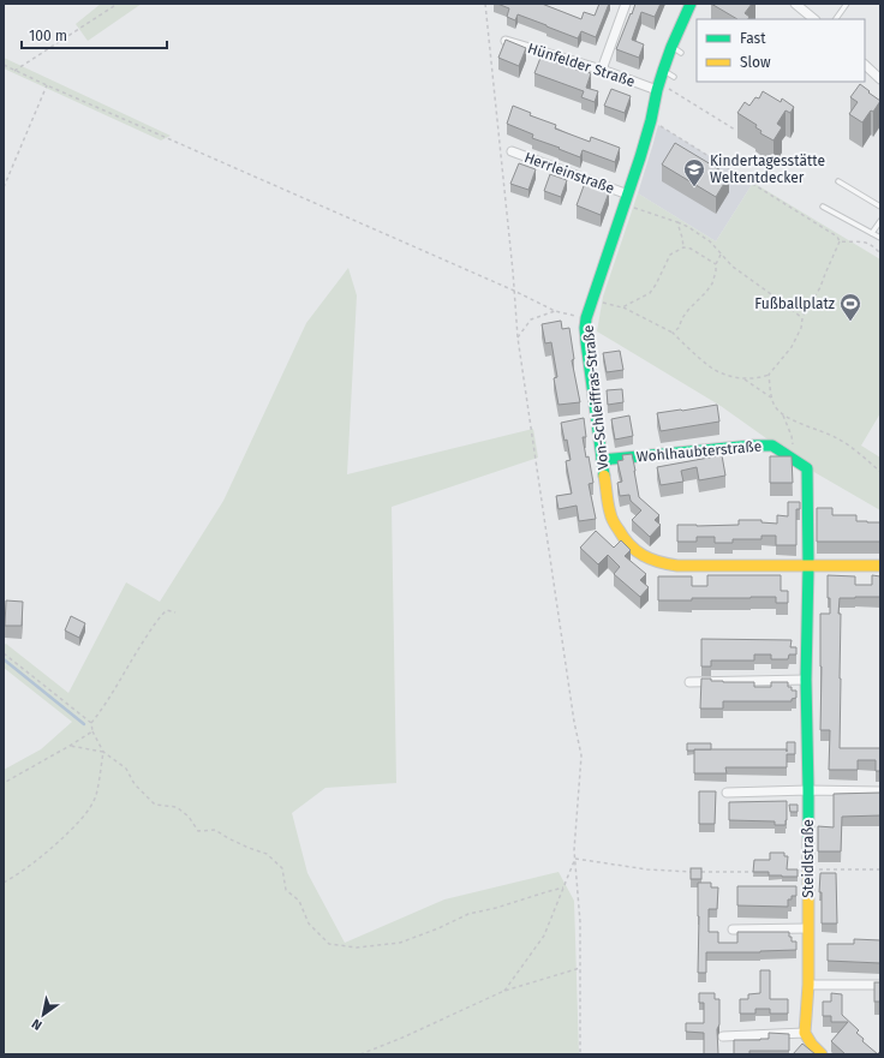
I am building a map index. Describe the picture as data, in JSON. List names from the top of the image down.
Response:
{
  "streets": {
    "street": [
      "Hünfelder Straße",
      "Herrleinstraße",
      "Von-Schleiffras-Straße",
      "Wohlhaubterstraße",
      "Steidlstraße"
    ]
  },
  "crossings": [
    ["Hünfelder Straße", "Von-Schleiffras-Straße"],
    ["Herrleinstraße", "Von-Schleiffras-Straße"],
    ["Von-Schleiffras-Straße", "Wohlhaubterstraße"],
    ["Von-Schleiffras-Straße", "Steidlstraße"],
    ["Wohlhaubterstraße", "Steidlstraße"]
  ],
  "places": {
    "school or university": ["Kindertagesstätte Weltentdecker"],
    "sports": ["Fußballplatz"]
  },
  "legend": ["Fast", "Slow"],
  "scale_bar": "100 m",
  "north": "bottom left"
}
